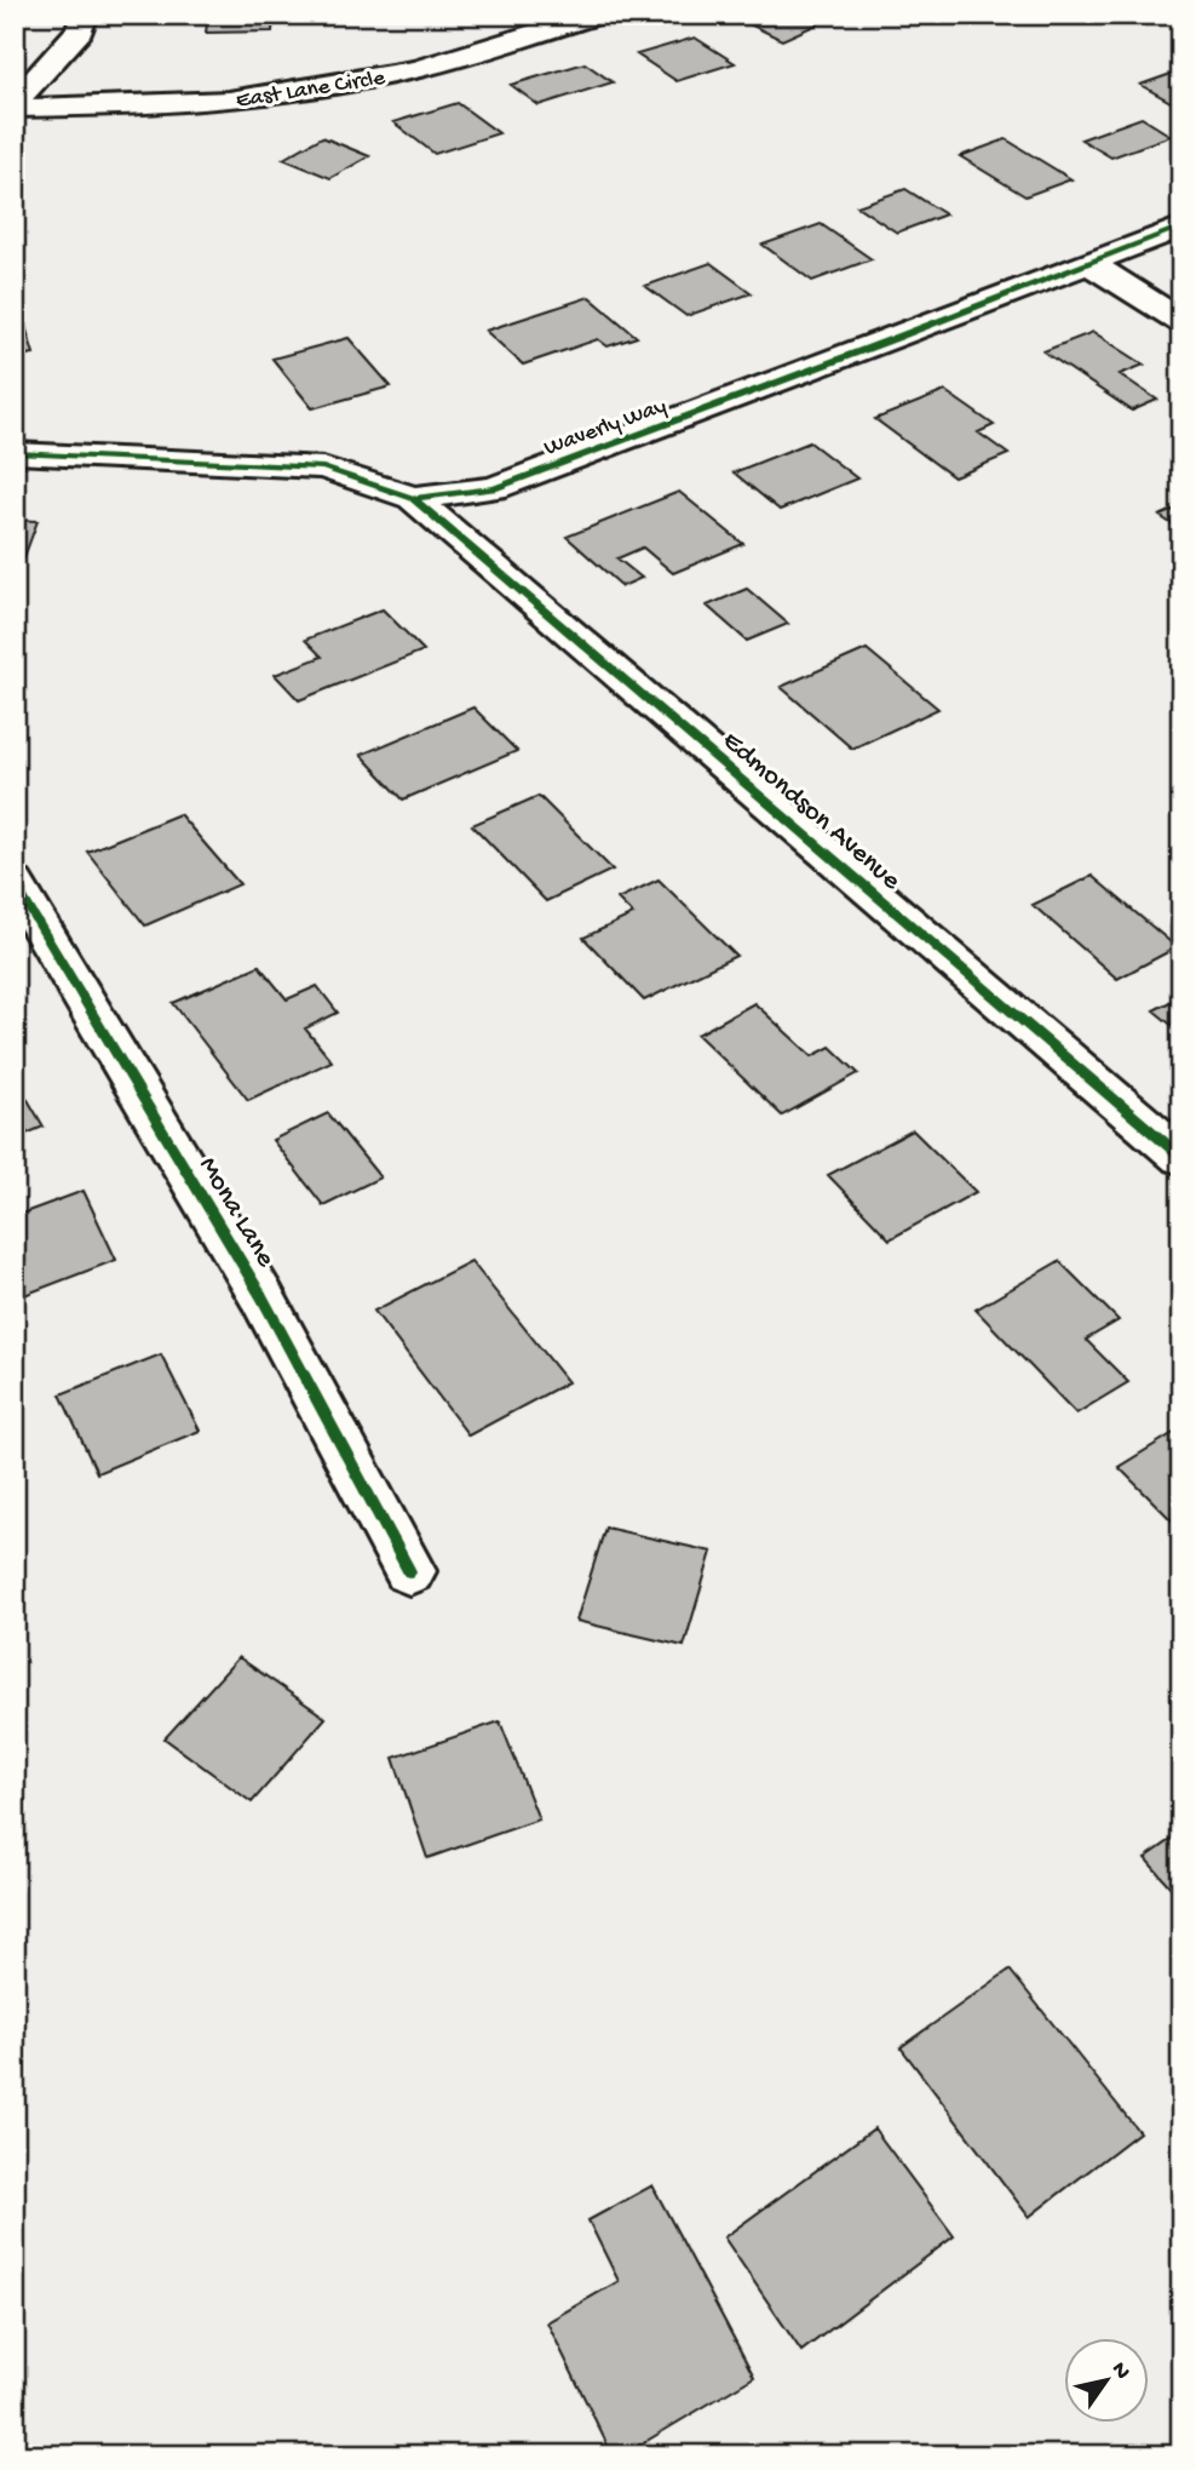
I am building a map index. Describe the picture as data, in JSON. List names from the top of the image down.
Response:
{
  "streets": {
    "street": [
      "East Lane Circle",
      "Waverly Way",
      "Edmondson Avenue",
      "Mona Lane"
    ]
  },
  "crossings": [
    ["Waverly Way", "Edmondson Avenue"]
  ],
  "north": "top right"
}
